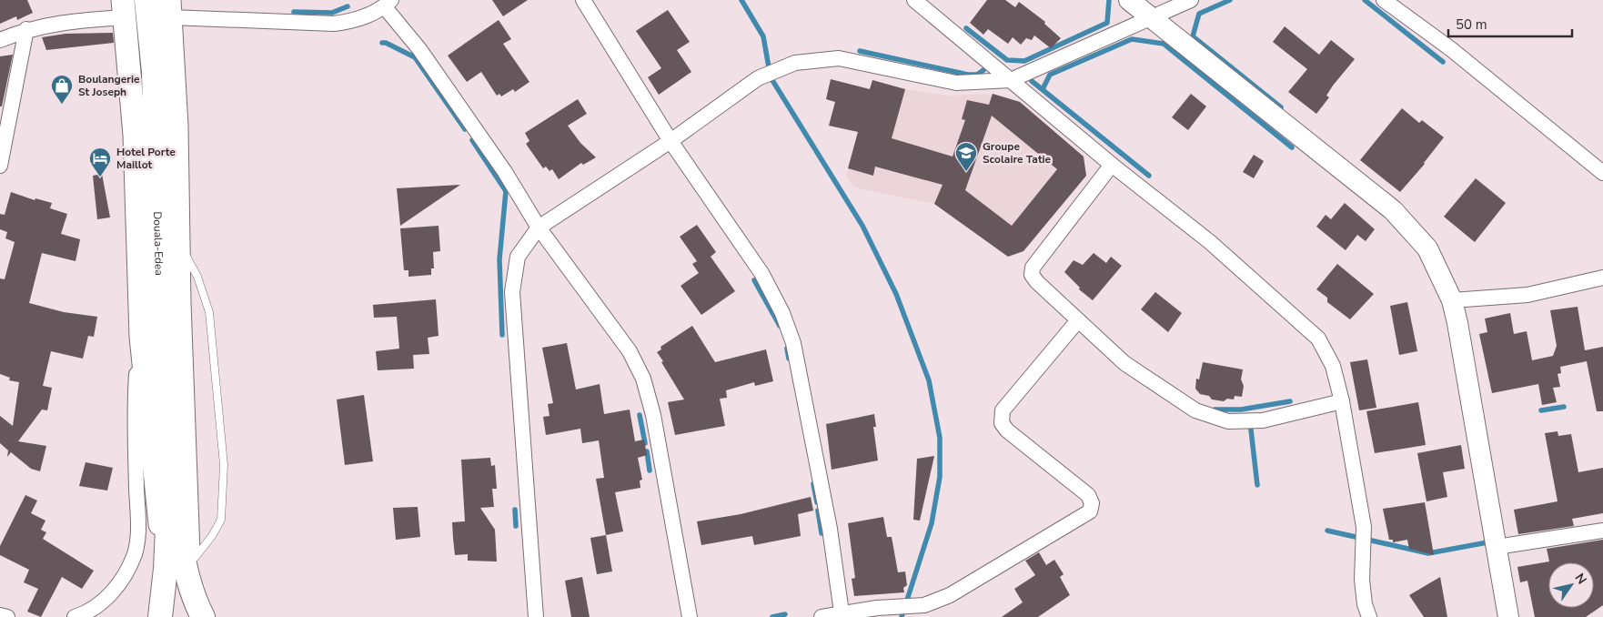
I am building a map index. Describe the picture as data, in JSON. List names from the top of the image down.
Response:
{
  "streets": {
    "highway": ["Douala-Edea"]
  },
  "places": {
    "shop": ["Boulangerie St Joseph"],
    "school or university": ["Groupe Scolaire Tatie"],
    "hotel": ["Hotel Porte Maillot"]
  },
  "scale_bar": "50 m",
  "north": "top right"
}
